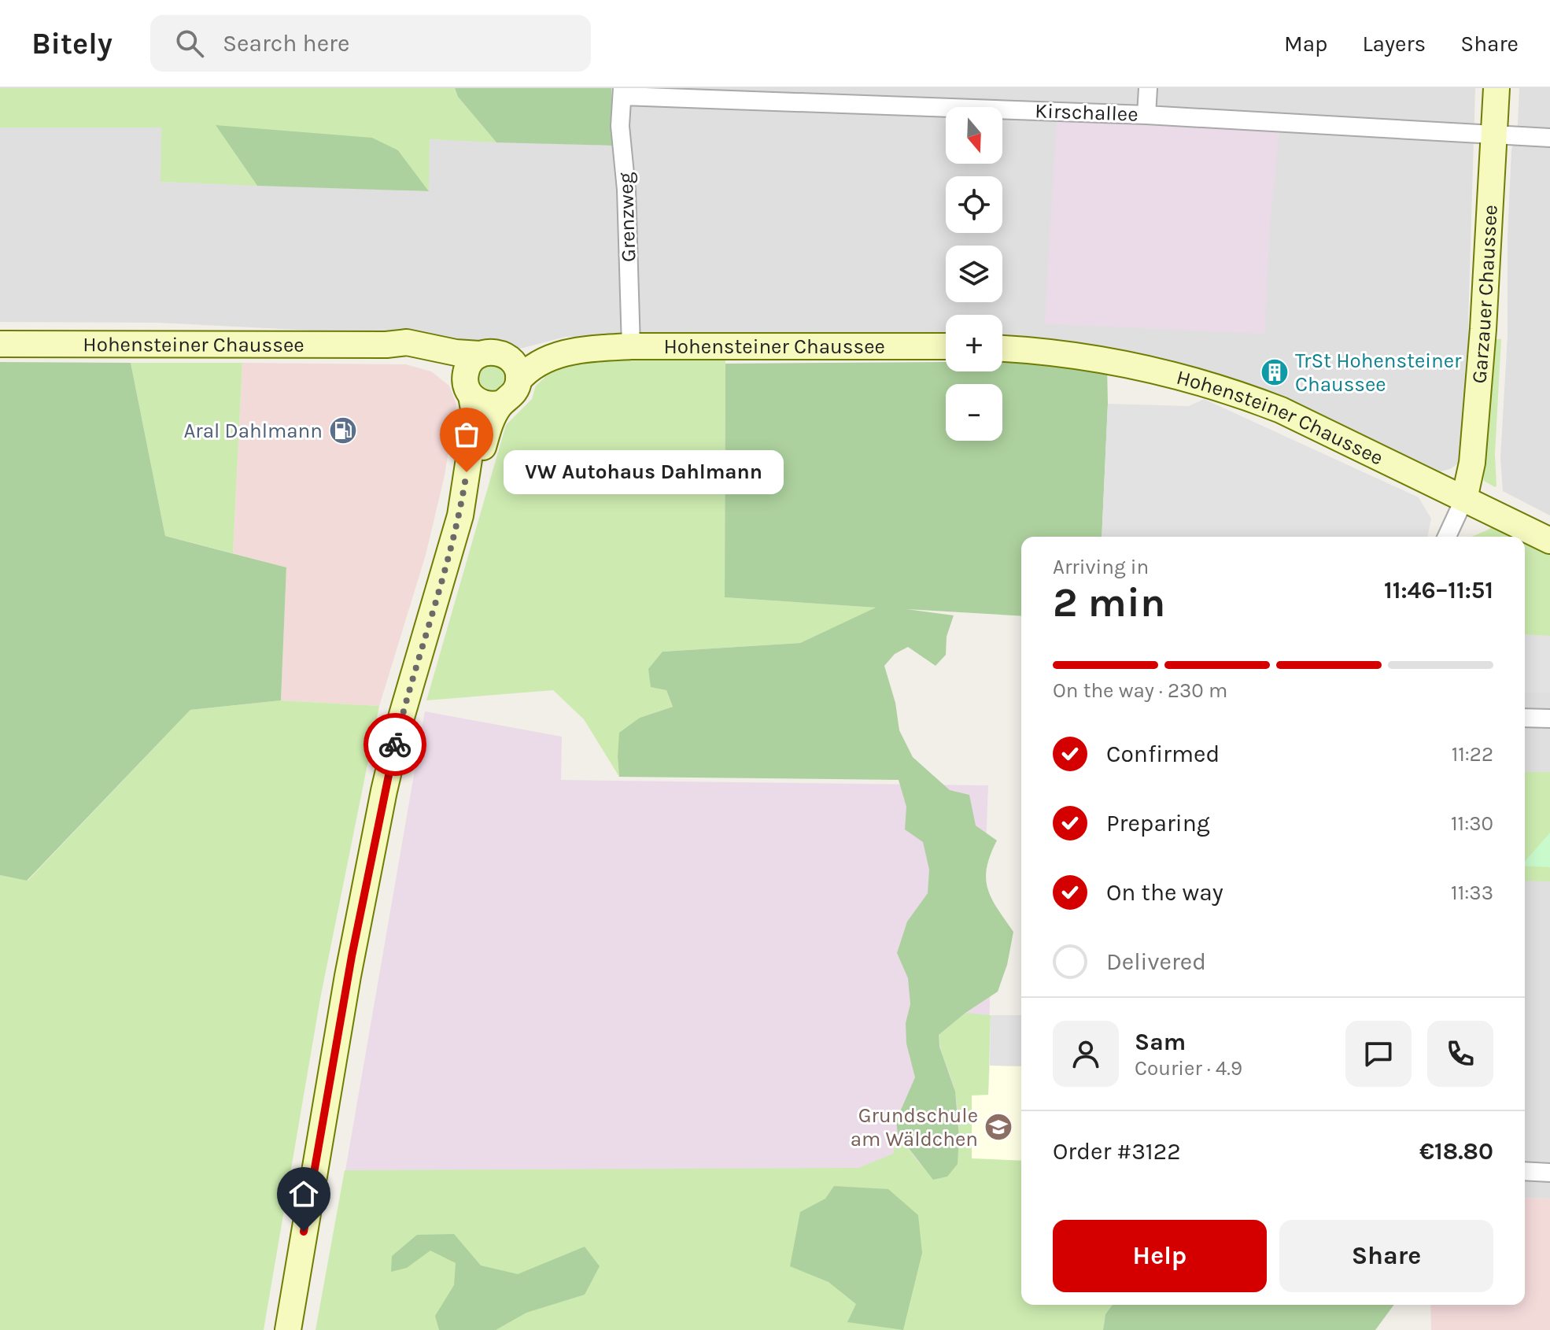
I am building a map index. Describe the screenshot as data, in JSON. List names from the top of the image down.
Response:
{
  "streets": {
    "main road": ["Garzauer Chaussee", "Hohensteiner Chaussee"],
    "street": ["Kirschallee", "Grenzweg"]
  },
  "crossings": [
    ["Kirschallee", "Grenzweg"],
    ["Kirschallee", "Garzauer Chaussee"],
    ["Grenzweg", "Hohensteiner Chaussee"],
    ["Garzauer Chaussee", "Hohensteiner Chaussee"]
  ],
  "places": {
    "building": ["TrSt Hohensteiner Chaussee"],
    "fuel station": ["Aral Dahlmann"],
    "other": ["VW Autohaus Dahlmann"],
    "school or university": ["Grundschule am Wäldchen"]
  },
  "north": "bottom",
  "page": {
    "header": "Bitely",
    "search": "Search here",
    "nav": ["Map", "Layers", "Share"],
    "map_buttons": ["+", "−"],
    "bubble": "VW Autohaus Dahlmann",
    "heading": ["2 min", "Arriving in", "11:46–11:51"],
    "panel": [
      "Sam",
      "Courier · 4.9",
      "Order #3122",
      "€18.80"
    ],
    "bar": "On the way · 230 m",
    "list": [
      ["Confirmed", "11:22"],
      ["Preparing", "11:30"],
      ["On the way", "11:33"],
      "Delivered"
    ],
    "buttons": ["Help", "Share"]
  }
}
